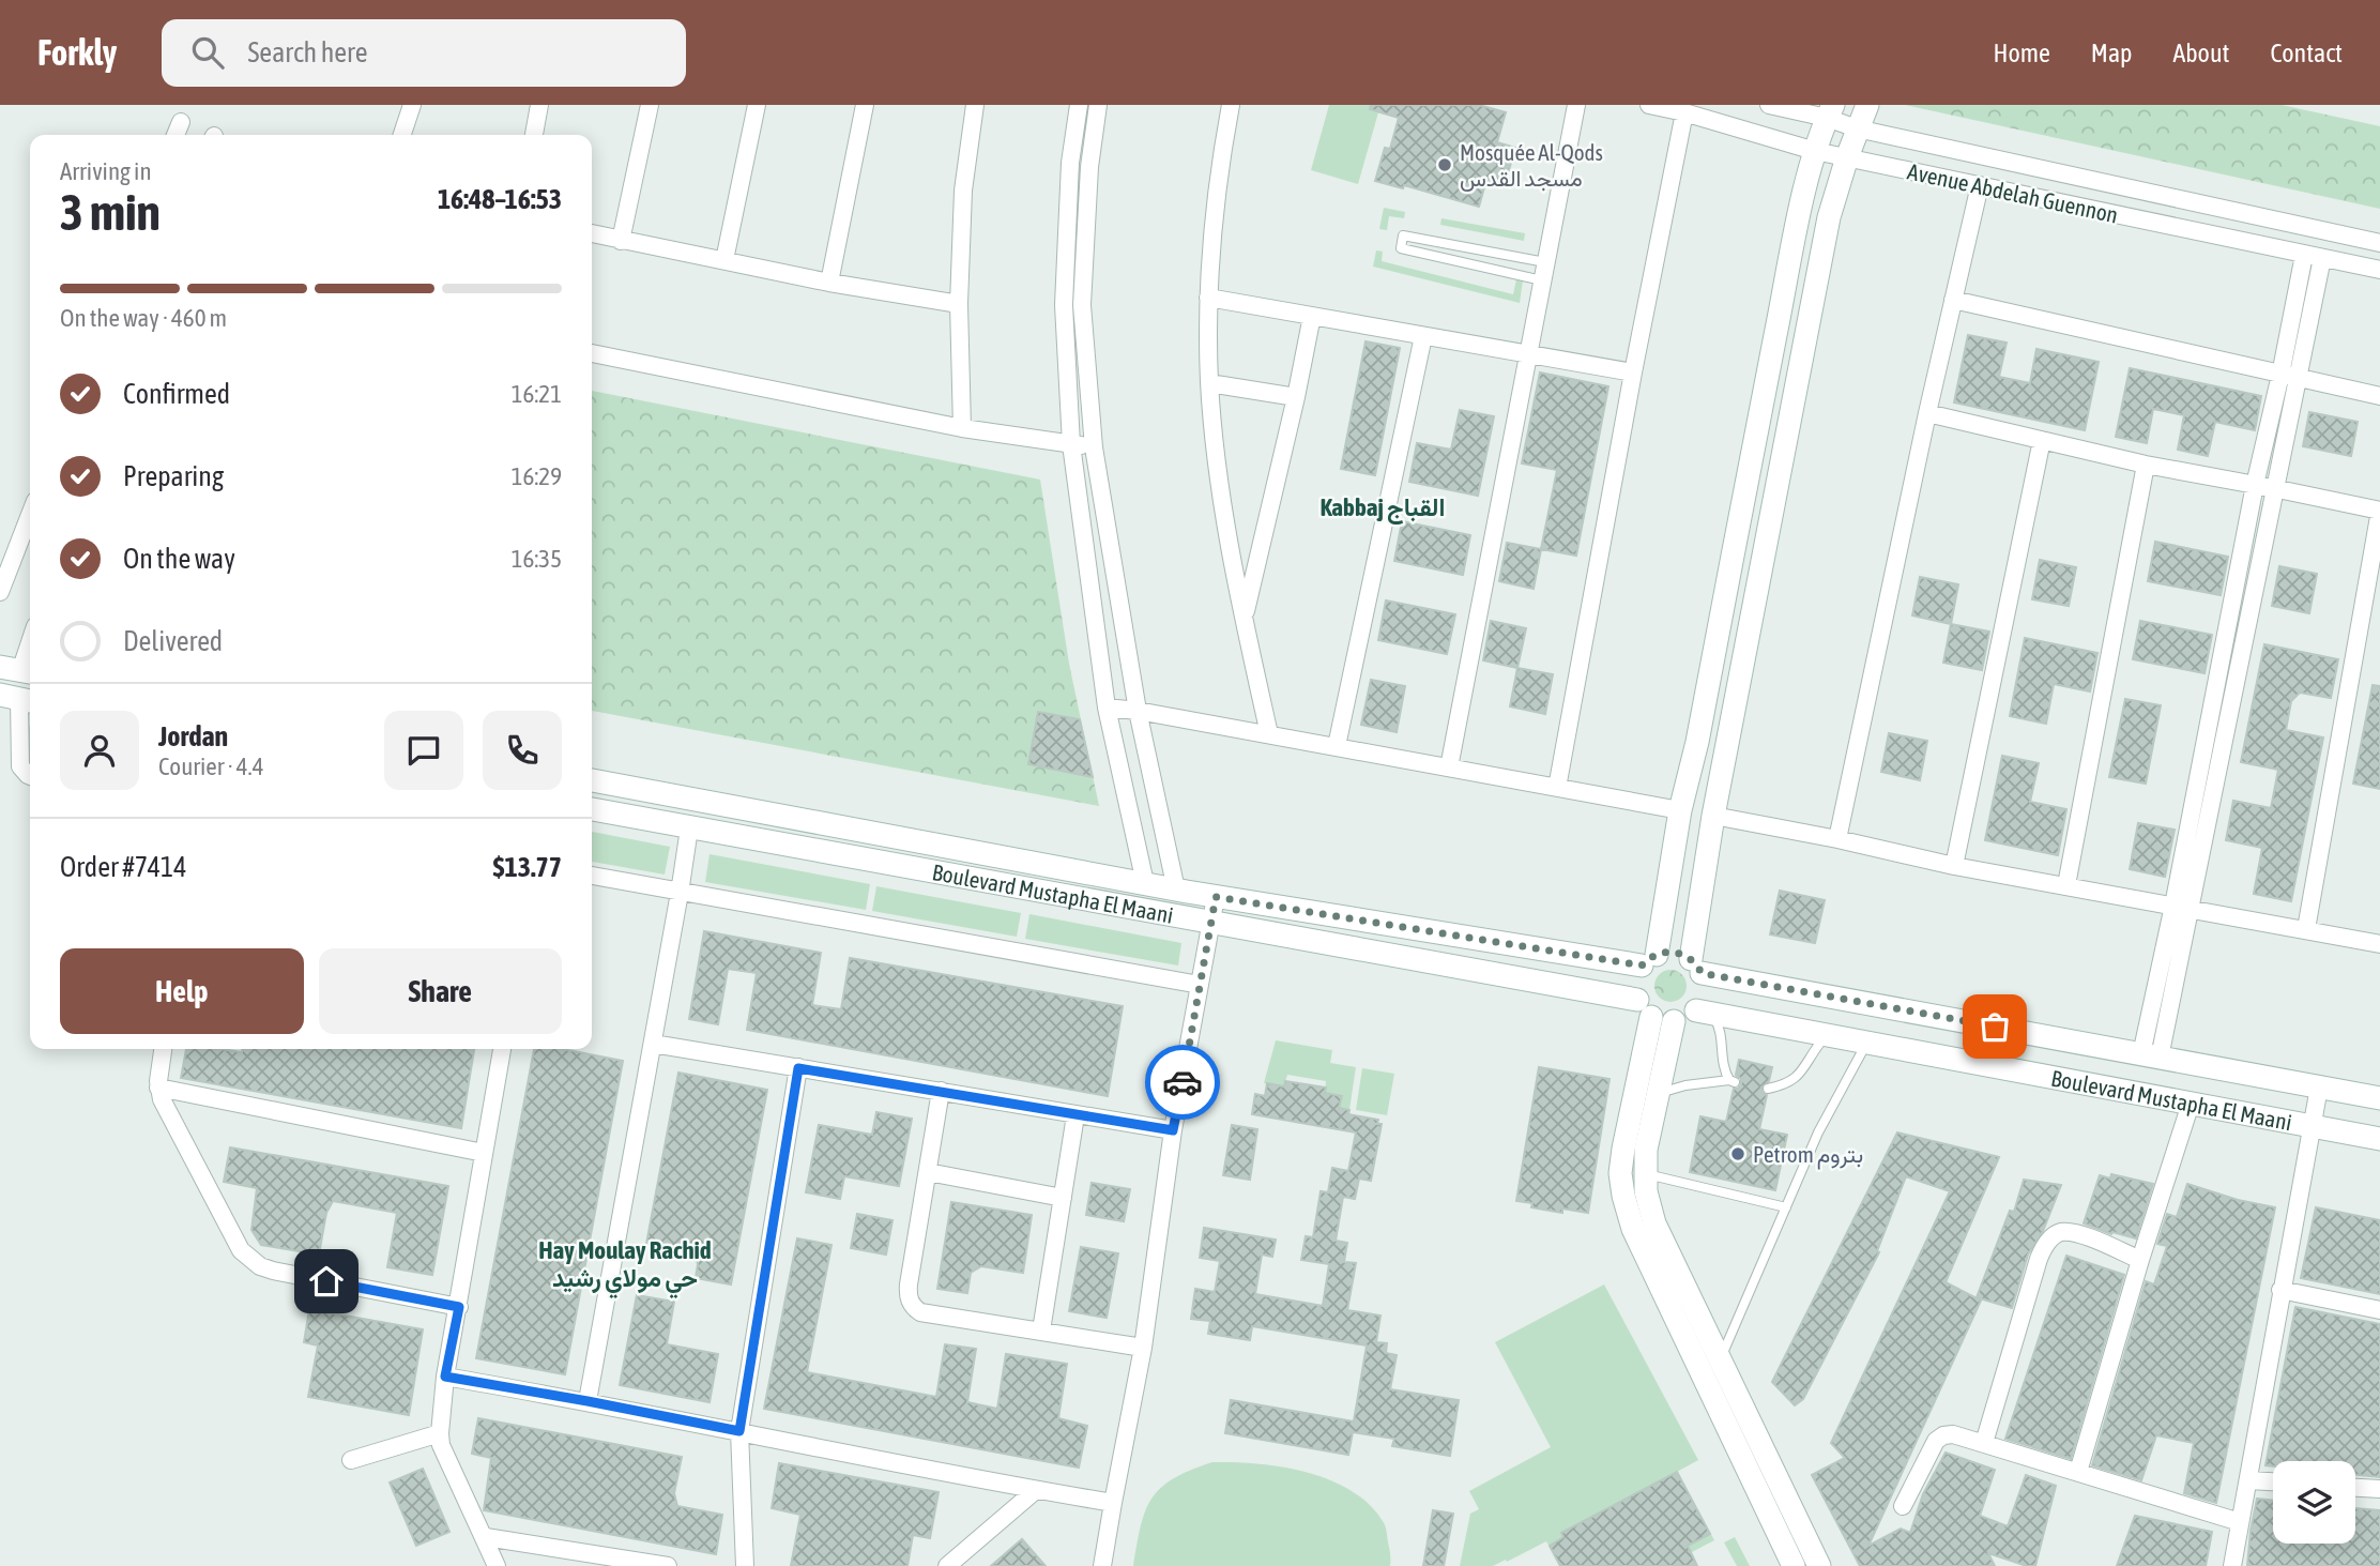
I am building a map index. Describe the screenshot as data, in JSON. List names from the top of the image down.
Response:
{
  "streets": {
    "street": ["Avenue Abdelah Guennon", "Boulevard Mustapha El Maani"]
  },
  "districts": ["Kabbaj القباج", "Hay Moulay Rachid حي مولاي رشيد"],
  "places": ["Mosquée Al-Qods مسجد القدس", "Petrom بتروم"],
  "page": {
    "header": "Forkly",
    "search": "Search here",
    "nav": [
      "Home",
      "Map",
      "About",
      "Contact"
    ],
    "heading": ["3 min", "Arriving in", "16:48–16:53"],
    "panel": [
      "Jordan",
      "Courier · 4.4",
      "Order #7414",
      "$13.77"
    ],
    "bar": "On the way · 460 m",
    "list": [
      ["Confirmed", "16:21"],
      ["Preparing", "16:29"],
      ["On the way", "16:35"],
      "Delivered"
    ],
    "buttons": ["Help", "Share"]
  }
}
